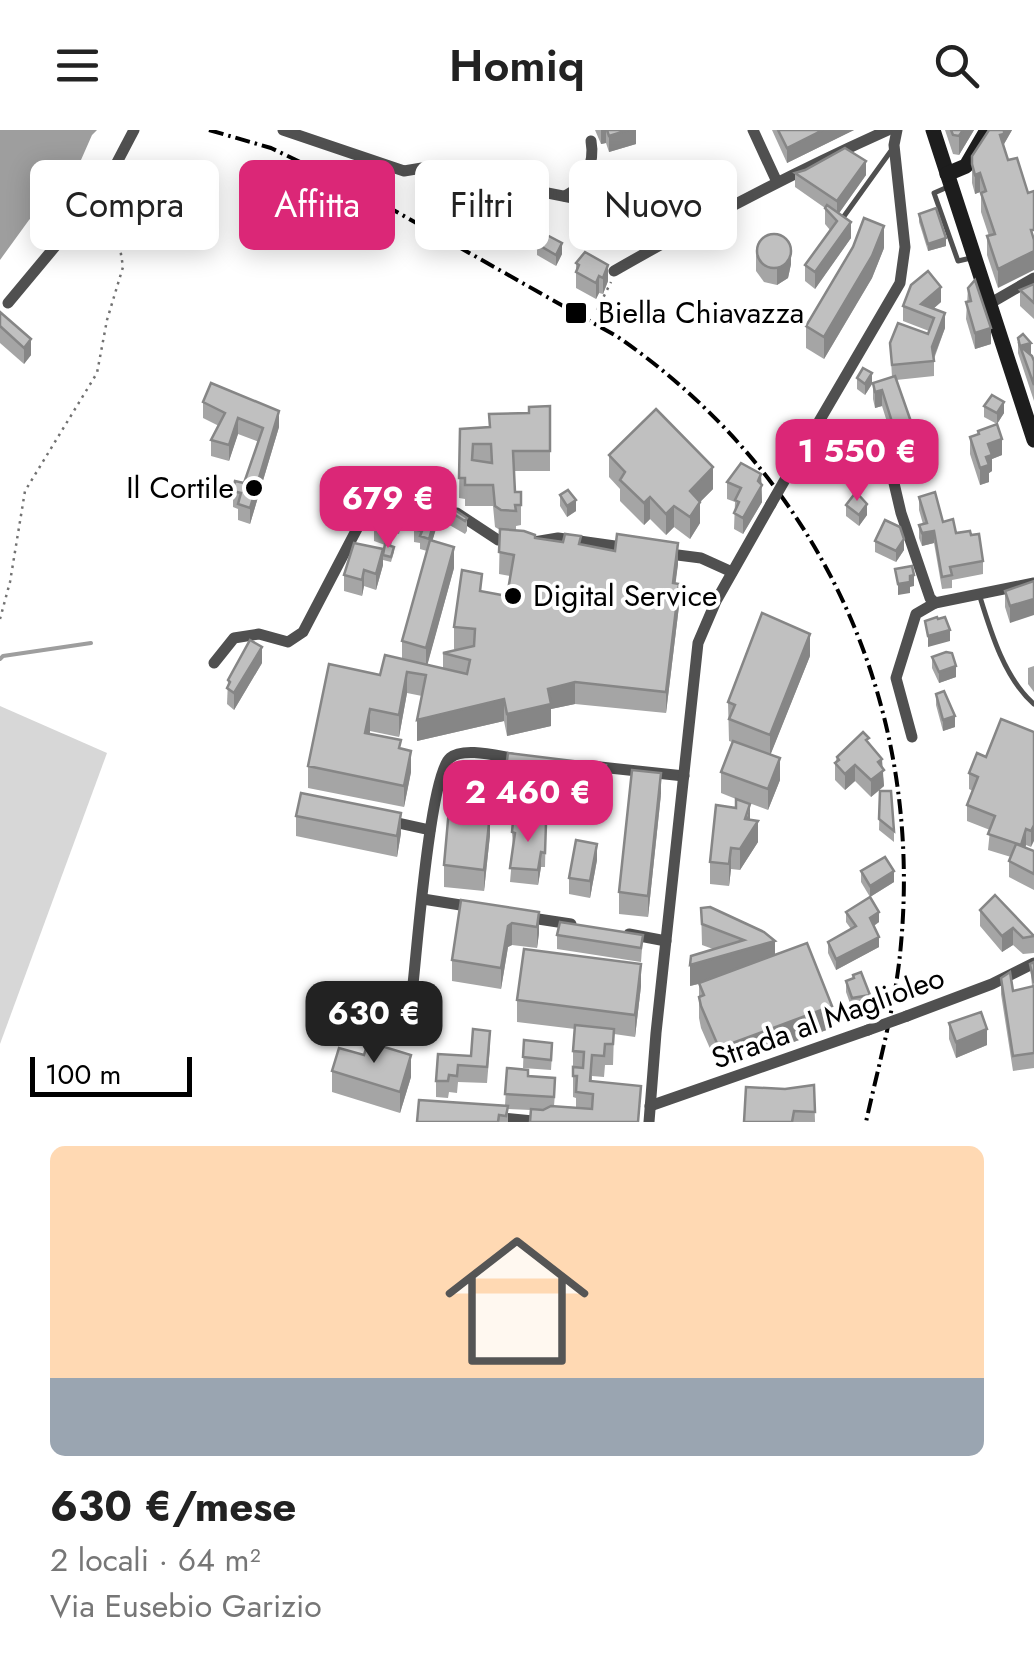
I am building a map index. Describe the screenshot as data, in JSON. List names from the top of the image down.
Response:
{
  "streets": {
    "street": ["Strada al Maglioleo"]
  },
  "places": {
    "transit": ["Biella Chiavazza"],
    "other": ["Il Cortile", "Digital Service"]
  },
  "scale_bar": "100 m",
  "page": {
    "header": "Homiq",
    "chip": [
      "Compra",
      "Affitta",
      "Filtri",
      "Nuovo"
    ],
    "price": [
      "1 550 €",
      "679 €",
      "2 460 €",
      "630 €"
    ],
    "scale": "100 m",
    "list": [
      {
        "name": "630 €/mese",
        "note": "2 locali · 64 m² · Via Eusebio Garizio"
      }
    ]
  }
}
